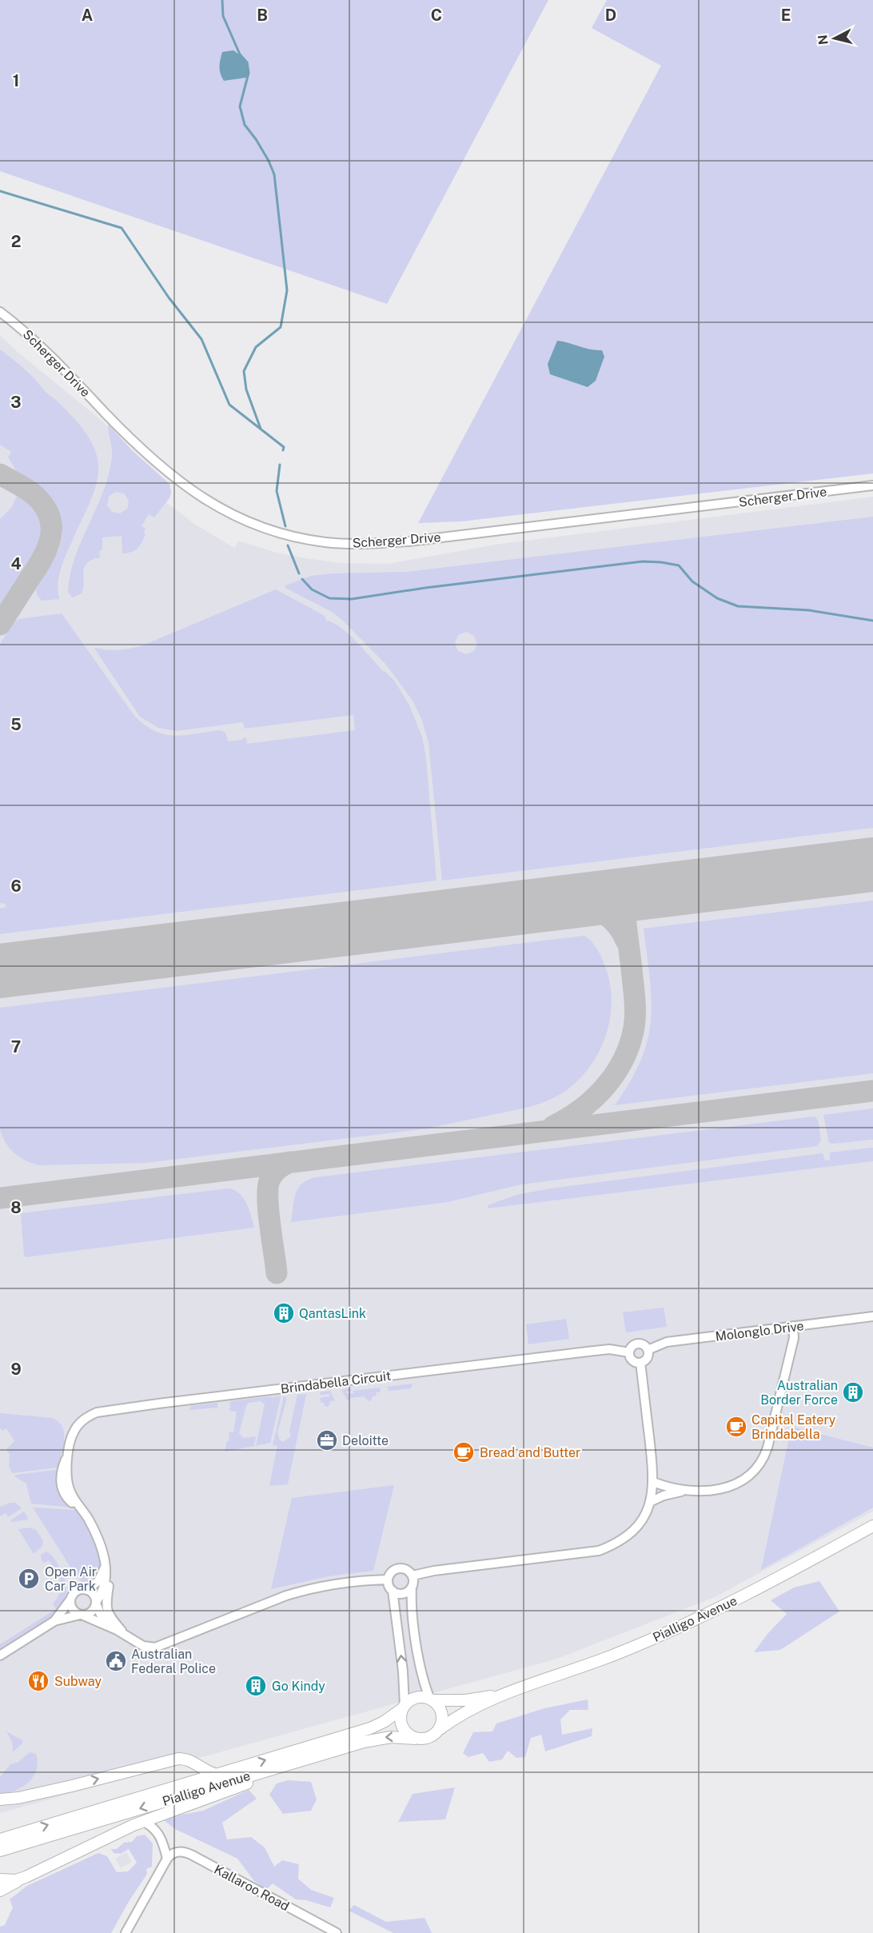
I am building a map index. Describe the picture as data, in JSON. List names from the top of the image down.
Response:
{
  "streets": {
    "main road": ["Pialligo Avenue"],
    "street": [
      "Scherger Drive",
      "Molonglo Drive",
      "Brindabella Circuit",
      "Kallaroo Road"
    ]
  },
  "crossings": [
    ["Molonglo Drive", "Brindabella Circuit"]
  ],
  "places": {
    "building": ["QantasLink", "Australian Border Force", "Go Kindy"],
    "cafe": ["Capital Eatery Brindabella", "Bread and Butter"],
    "office": ["Deloitte"],
    "parking": ["Open Air Car Park"],
    "public building": ["Australian Federal Police"],
    "restaurant": ["Subway"]
  },
  "north": "left",
  "grid": {
    "columns": [
      "A",
      "B",
      "C",
      "D",
      "E"
    ],
    "rows": [
      "1",
      "2",
      "3",
      "4",
      "5",
      "6",
      "7",
      "8",
      "9"
    ]
  }
}
